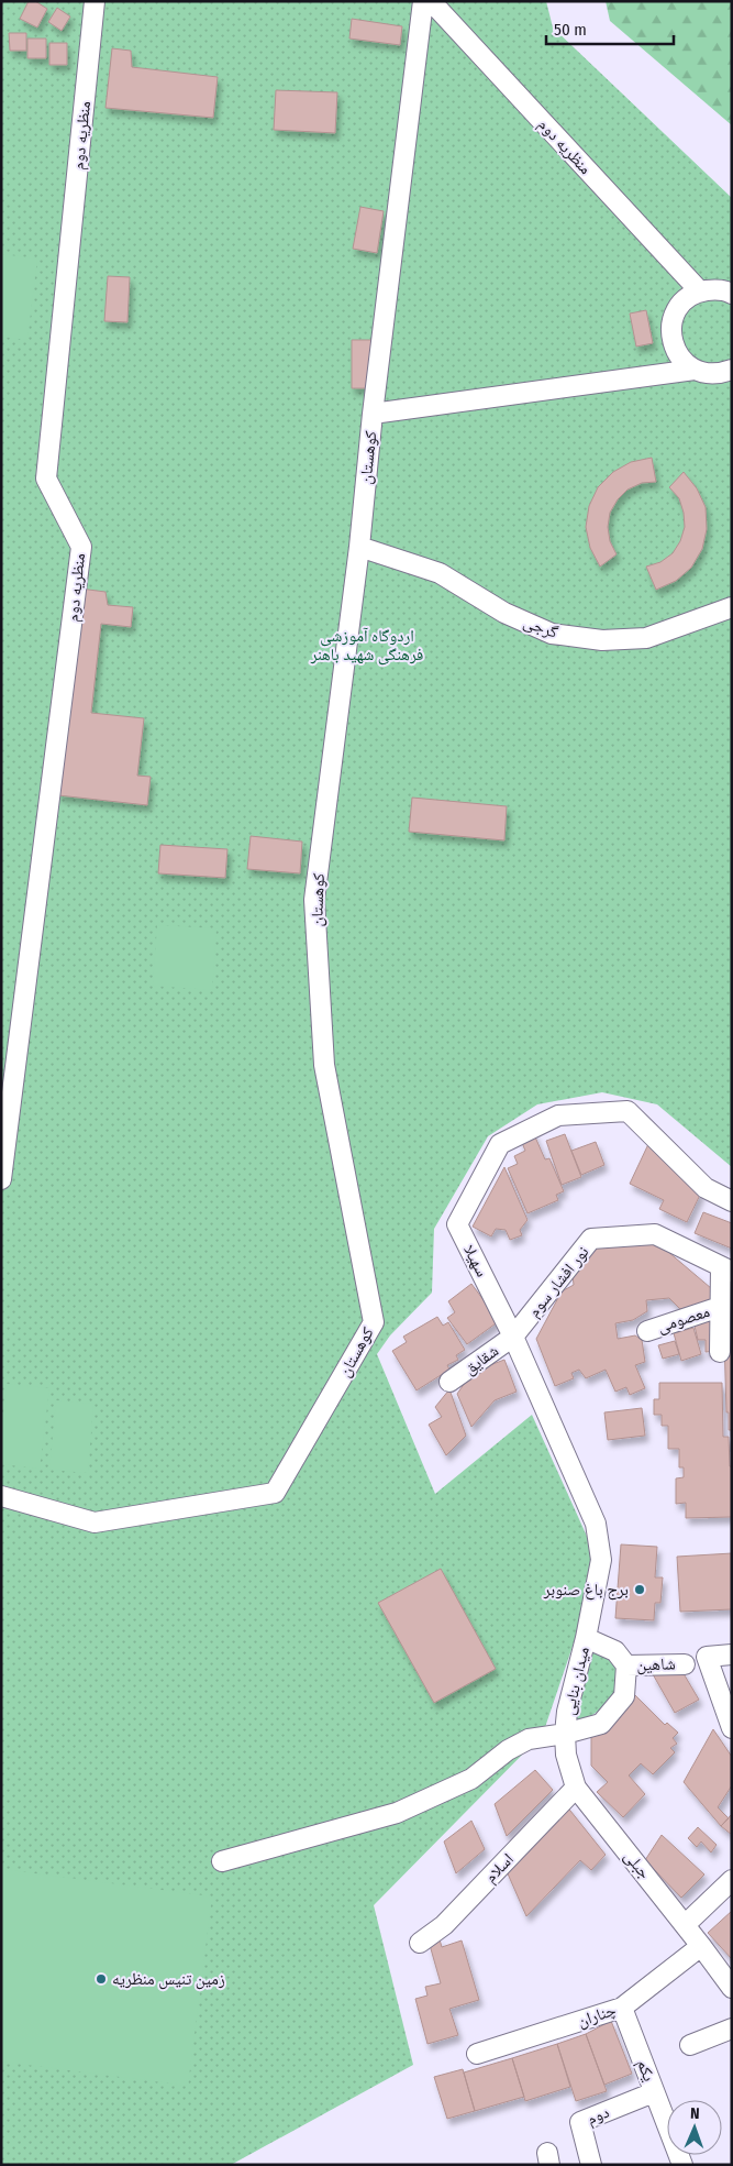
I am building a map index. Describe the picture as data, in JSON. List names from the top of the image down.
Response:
{
  "streets": {
    "street": [
      "منظریه دوم",
      "کوهستان",
      "گرجی",
      "سهیلا",
      "نور افشار سوم",
      "معصومی",
      "شقایق",
      "شاهین",
      "میدان بنایی",
      "جبلی",
      "اسلام",
      "چناران",
      "یکم",
      "دوم"
    ]
  },
  "crossings": [
    ["کوهستان", "گرجی"],
    ["سهیلا", "نور افشار سوم"],
    ["سهیلا", "شقایق"],
    ["سهیلا", "میدان بنایی"],
    ["نور افشار سوم", "معصومی"],
    ["نور افشار سوم", "شقایق"],
    ["شاهین", "میدان بنایی"],
    ["میدان بنایی", "جبلی"],
    ["جبلی", "اسلام"],
    ["جبلی", "چناران"],
    ["چناران", "یکم"],
    ["یکم", "دوم"]
  ],
  "parks": ["اردوگاه آموزشی فرهنگی شهید باهنر"],
  "places": ["برج باغ صنوبر", "زمین تنیس منظریه"],
  "scale_bar": "50 m",
  "north": "top"
}
